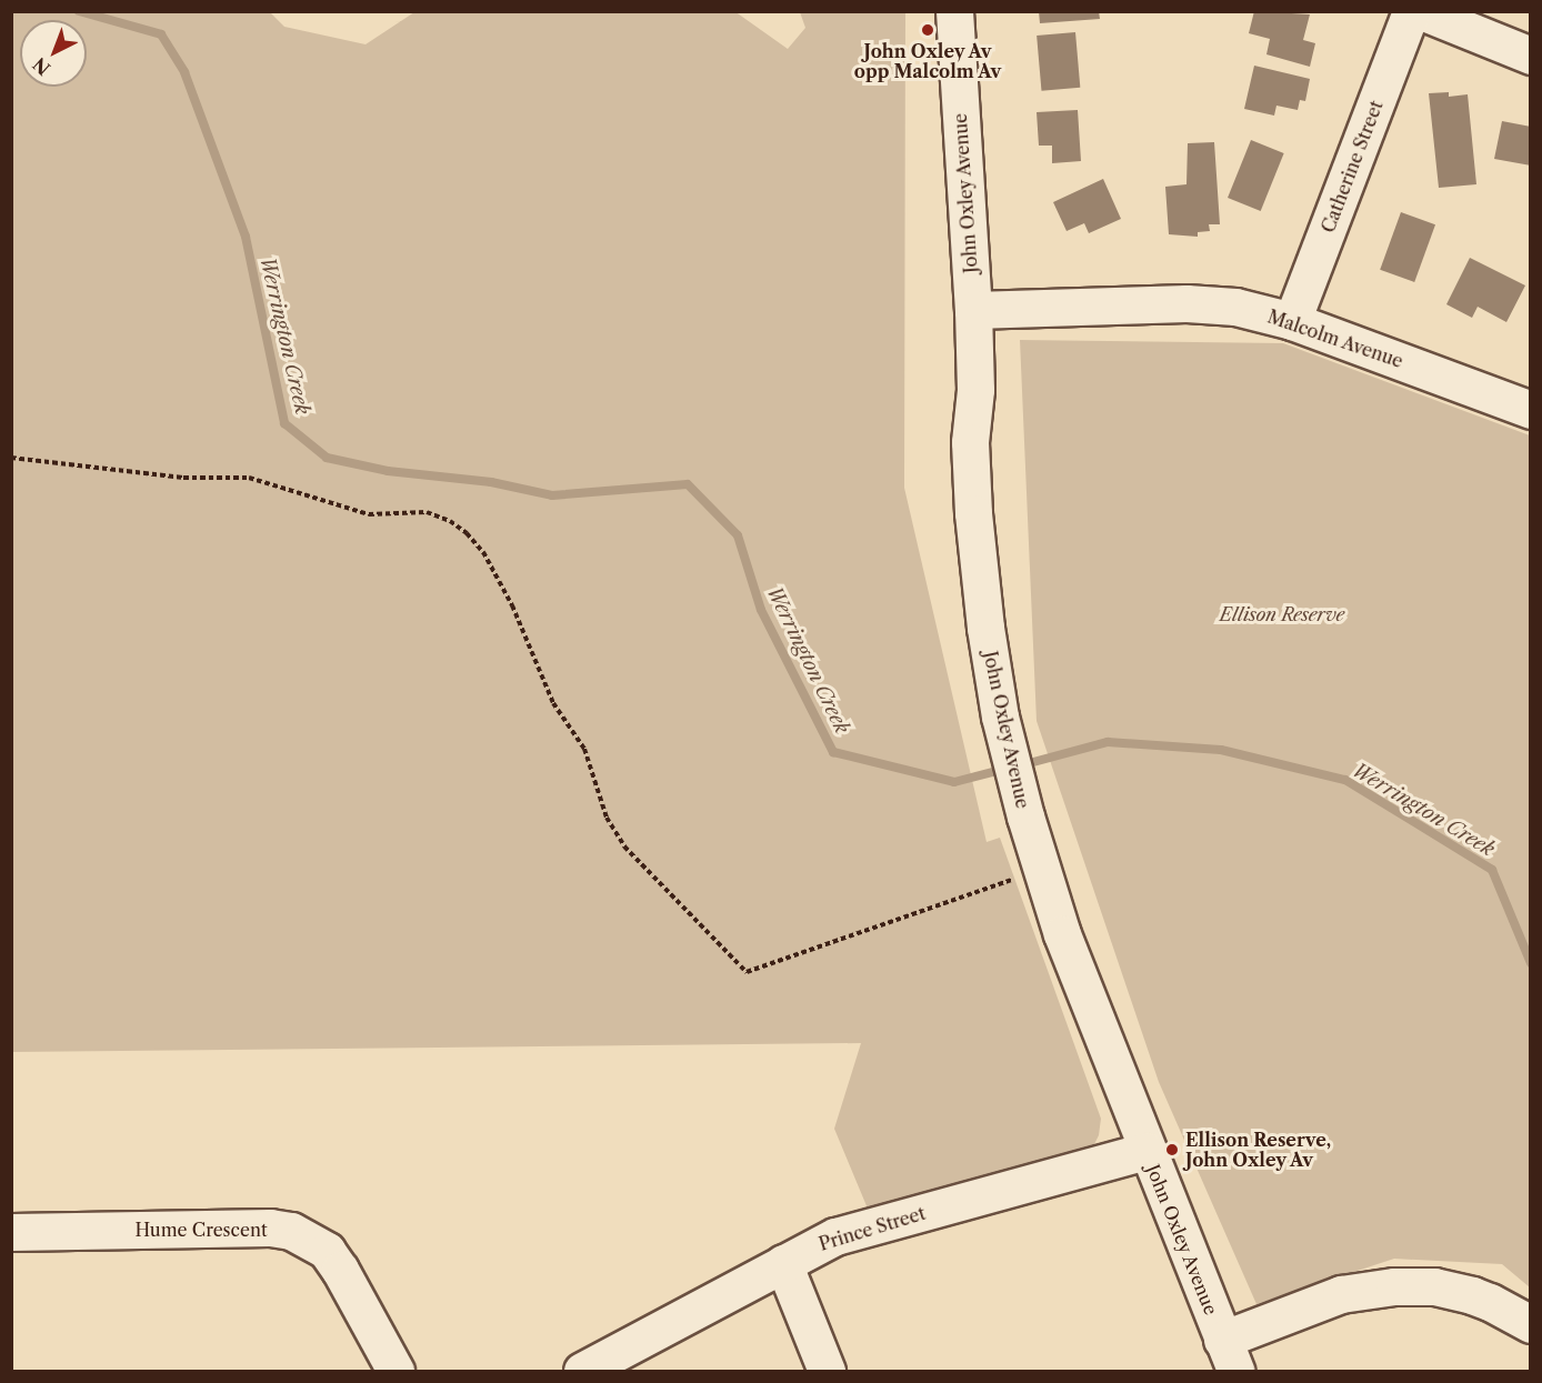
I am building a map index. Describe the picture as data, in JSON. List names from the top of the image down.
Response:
{
  "streets": {
    "street": [
      "Catherine Street",
      "John Oxley Avenue",
      "Malcolm Avenue",
      "Prince Street",
      "Hume Crescent"
    ]
  },
  "crossings": [
    ["Catherine Street", "Malcolm Avenue"],
    ["John Oxley Avenue", "Malcolm Avenue"],
    ["John Oxley Avenue", "Prince Street"]
  ],
  "water": ["Werrington Creek"],
  "parks": ["Ellison Reserve"],
  "places": ["John Oxley Av opp Malcolm Av", "Ellison Reserve, John Oxley Av"],
  "north": "bottom left"
}
